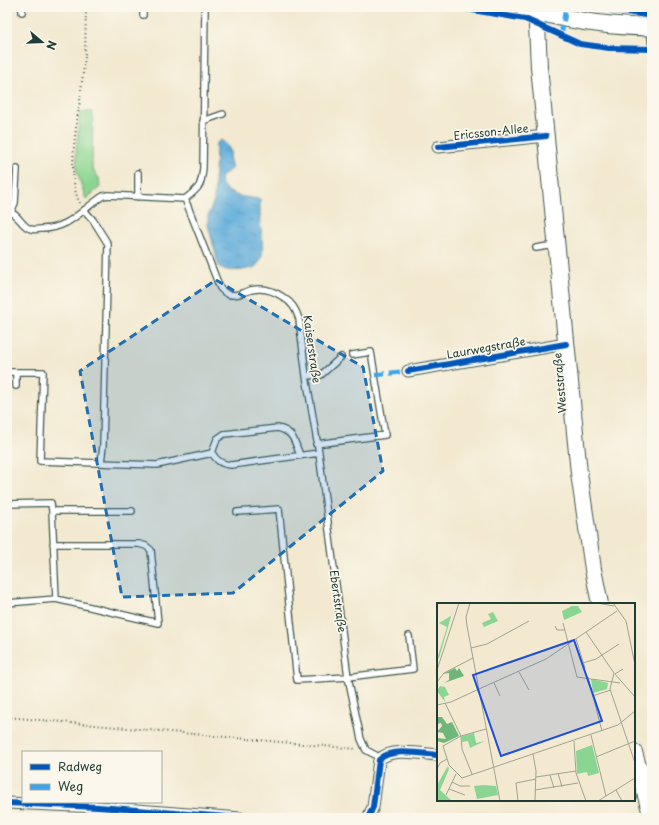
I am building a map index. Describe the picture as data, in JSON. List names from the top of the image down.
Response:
{
  "streets": {
    "main road": ["Weststraße"],
    "street": ["Ericsson-Allee", "Laurwegstraße"],
    "lane": ["Kaiserstraße", "Ebertstraße"]
  },
  "crossings": [
    ["Ericsson-Allee", "Weststraße"],
    ["Laurwegstraße", "Weststraße"],
    ["Kaiserstraße", "Ebertstraße"]
  ],
  "legend": ["Radweg", "Weg"],
  "north": "right"
}
